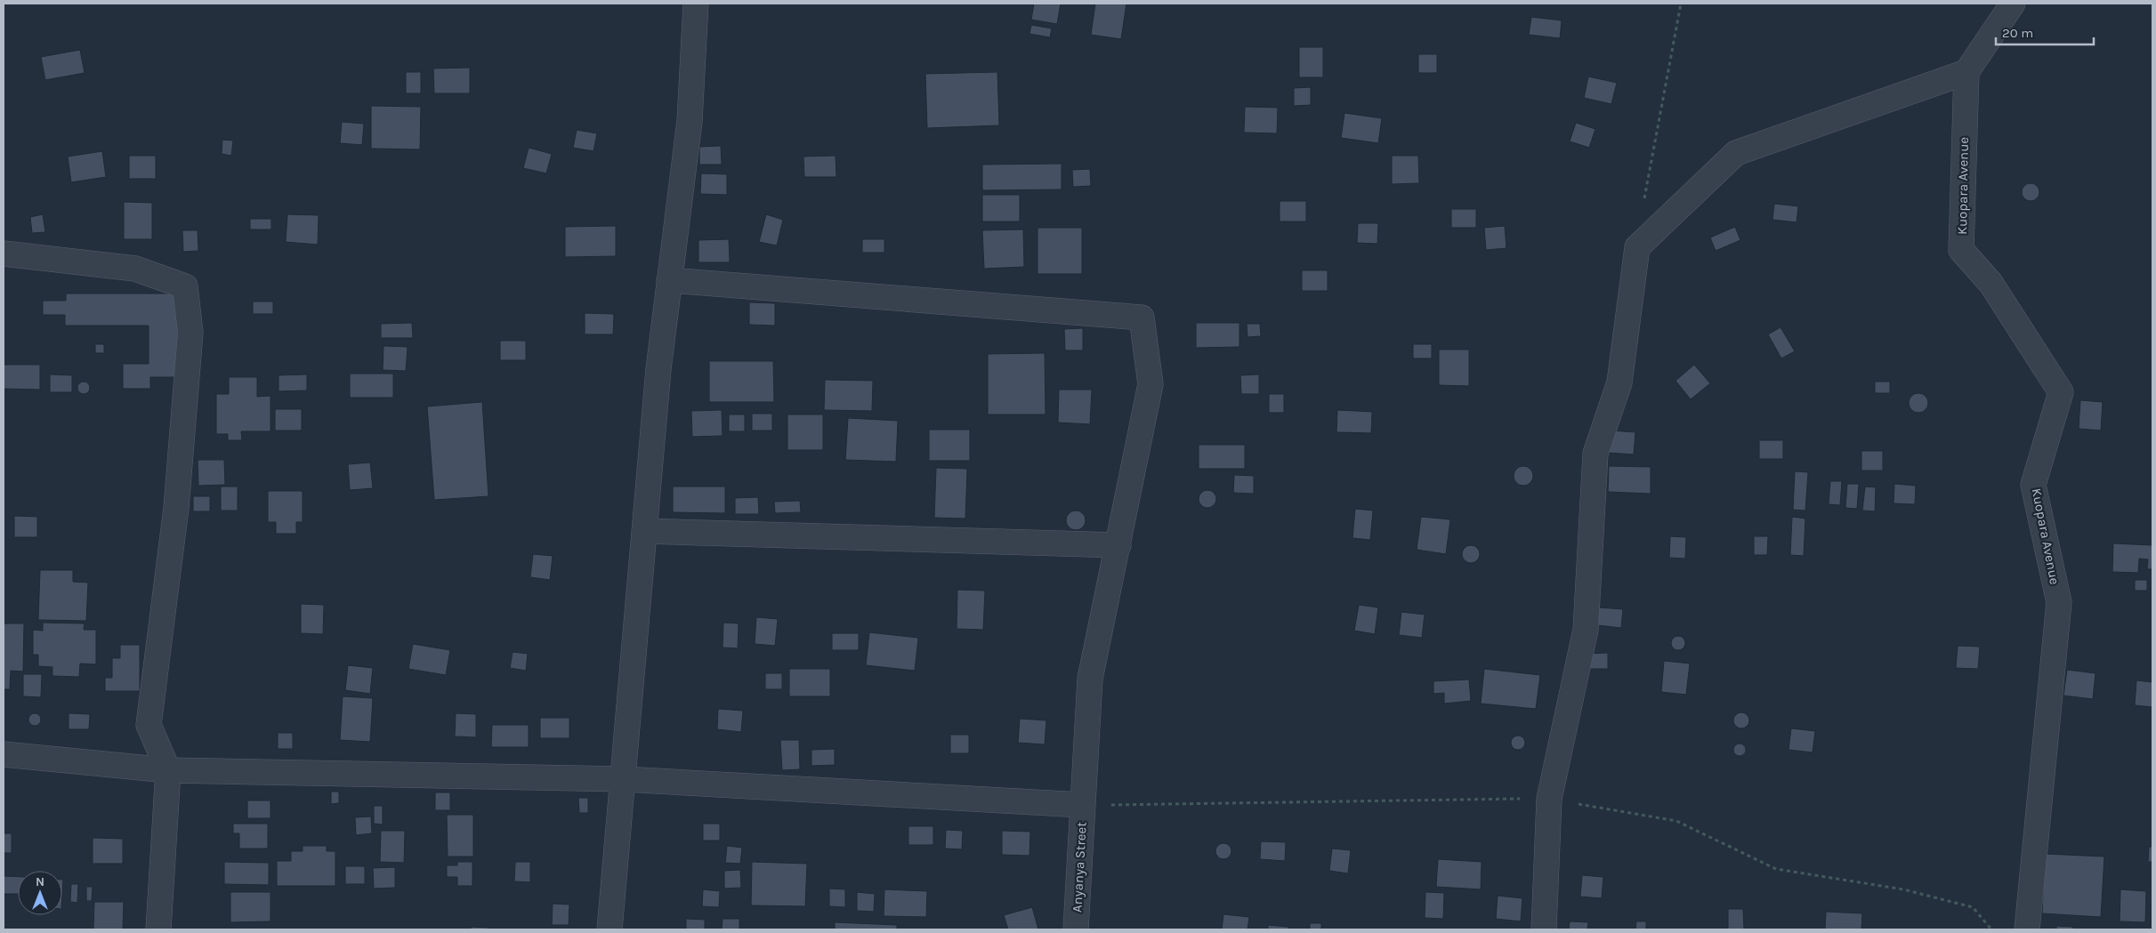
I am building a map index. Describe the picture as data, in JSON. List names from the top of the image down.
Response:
{
  "streets": {
    "street": ["Kuopara Avenue", "Anyanya Street"]
  },
  "scale_bar": "20 m",
  "north": "top"
}
